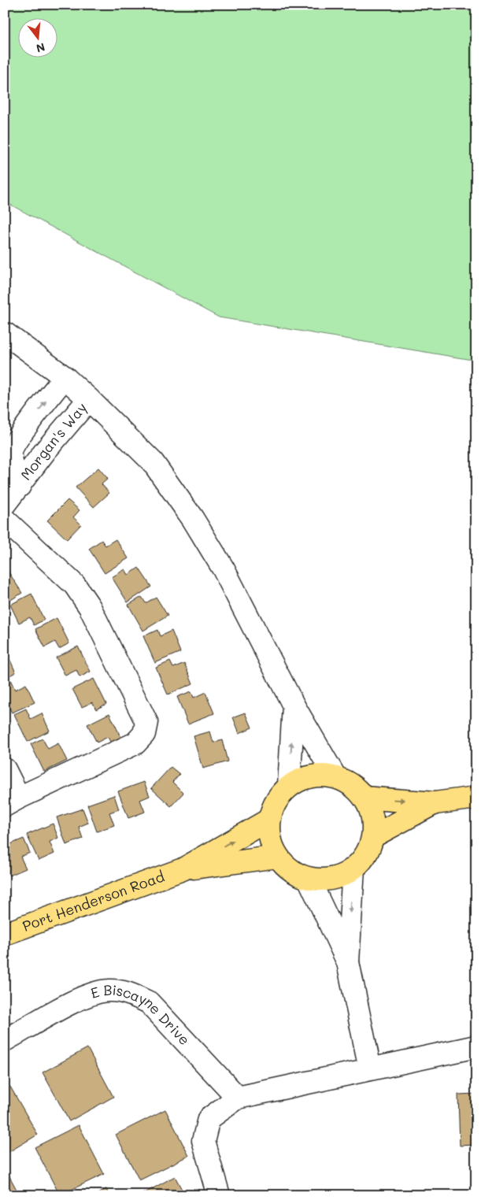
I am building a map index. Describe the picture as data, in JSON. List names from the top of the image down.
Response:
{
  "streets": {
    "main road": ["Port Henderson Road"],
    "street": ["Morgan's Way", "E Biscayne Drive"]
  },
  "north": "bottom"
}
